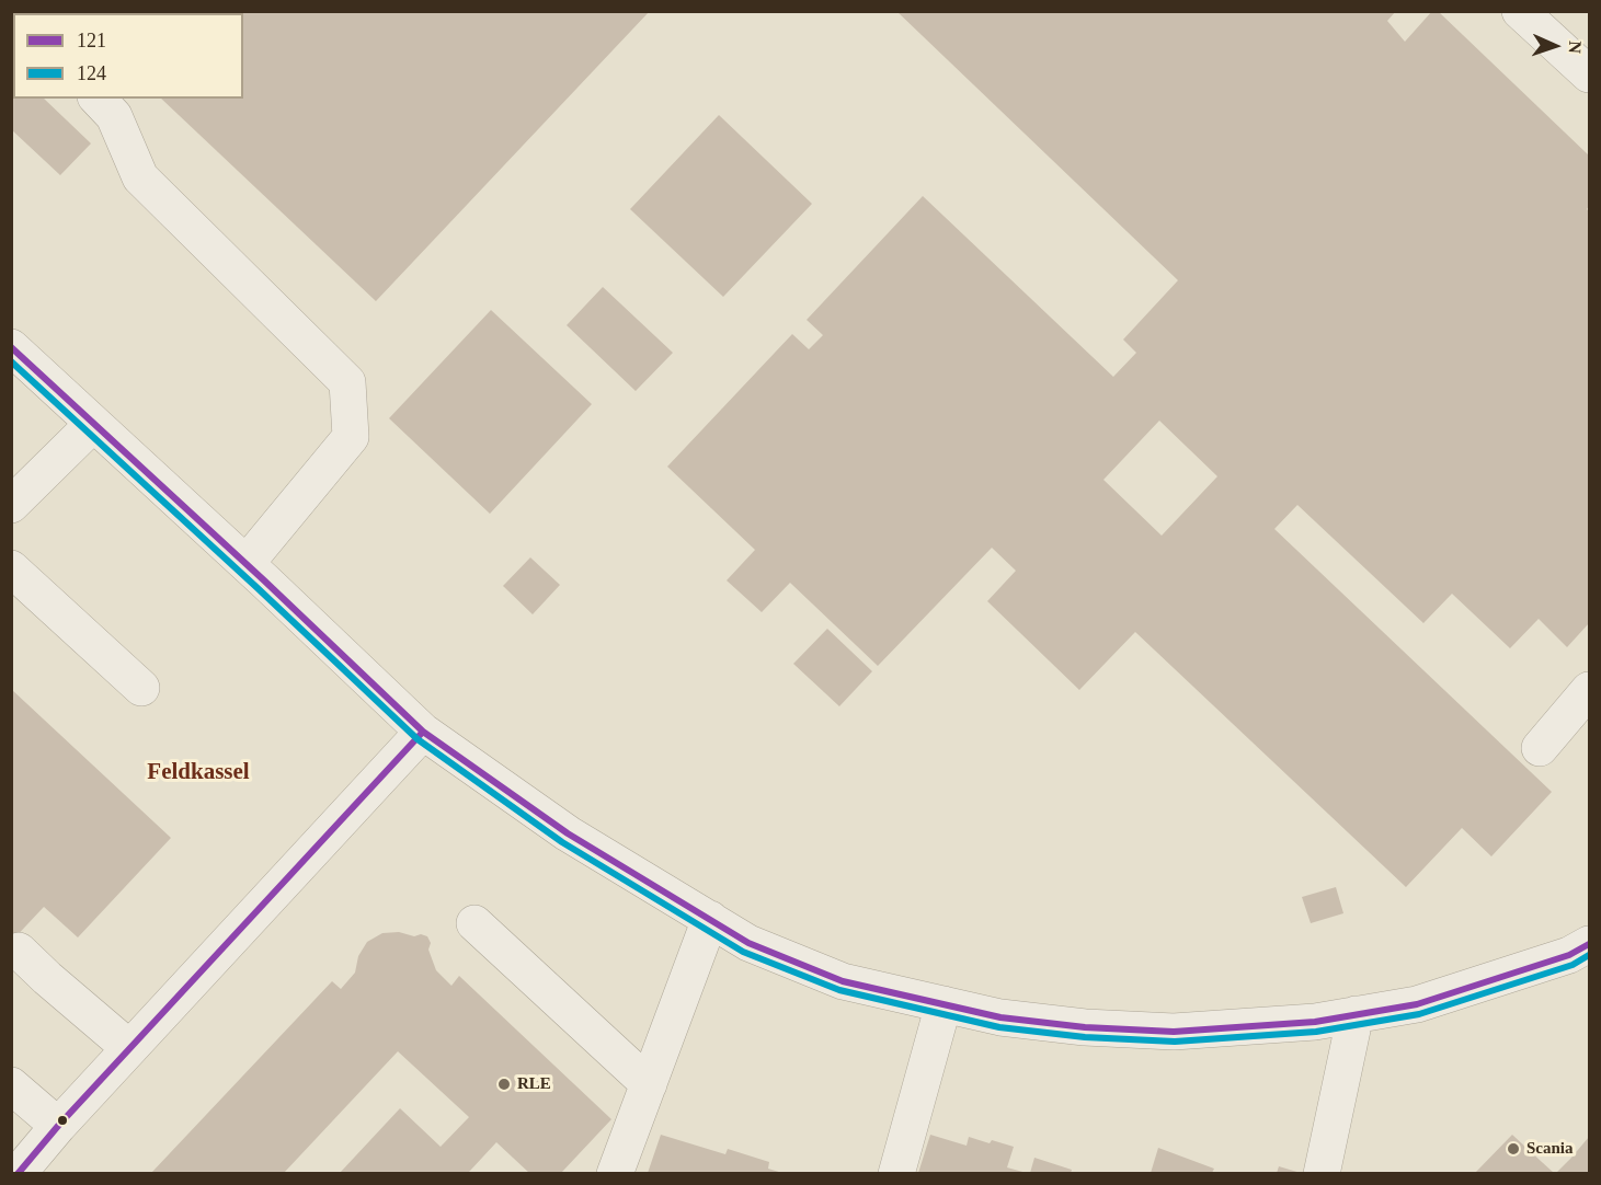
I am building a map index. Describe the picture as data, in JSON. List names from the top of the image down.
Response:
{
  "districts": ["Feldkassel"],
  "places": ["RLE", "Scania"],
  "lines": ["transit line 121", "transit line 124"],
  "legend": ["121", "124"],
  "north": "right"
}
